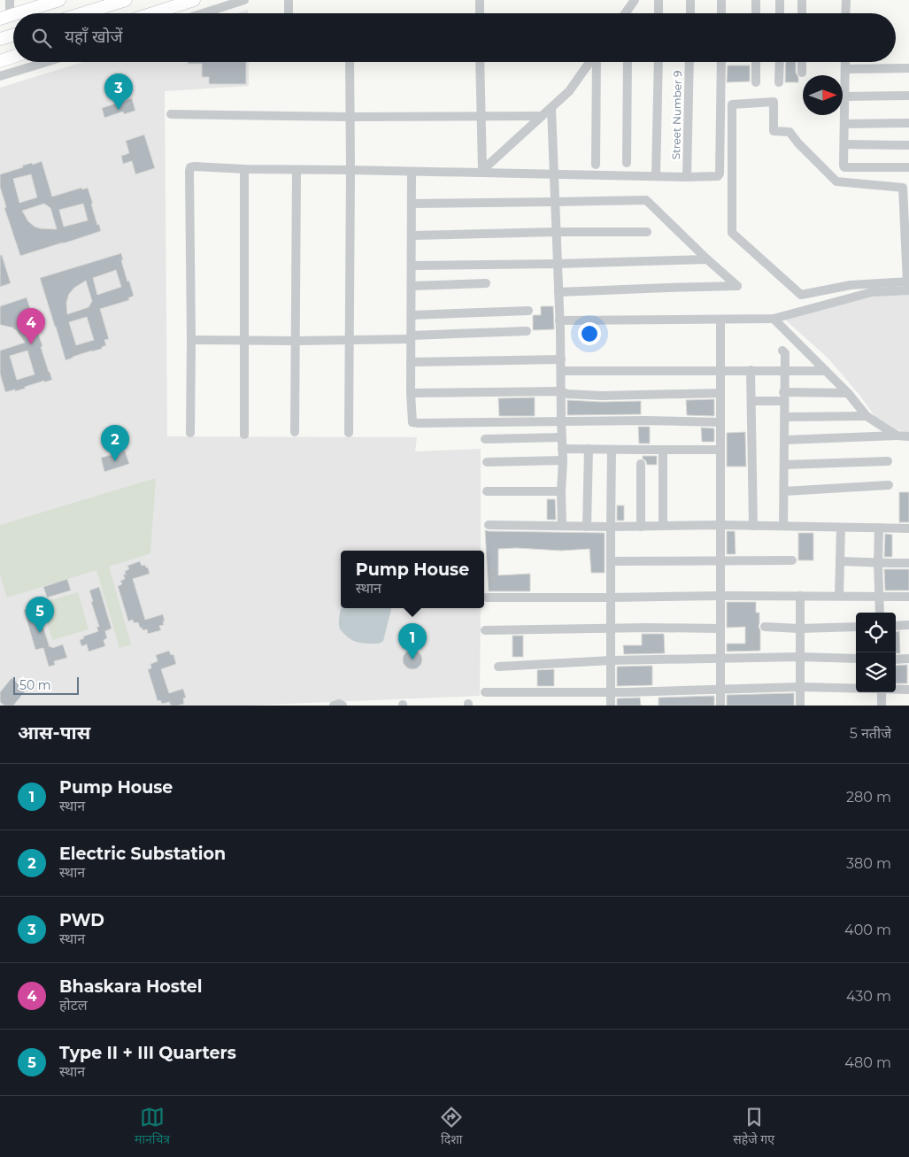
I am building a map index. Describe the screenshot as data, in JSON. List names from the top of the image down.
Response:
{
  "streets": {
    "street": ["Street Number 9"]
  },
  "scale_bar": "50 m",
  "north": "right",
  "page": {
    "search": "यहाँ खोजें",
    "pins": [
      "3",
      "4",
      "2",
      "5",
      "1"
    ],
    "popup": ["Pump House", "स्थान"],
    "scale": "50 m",
    "heading": ["आस-पास", "5 नतीजे"],
    "list": [
      {
        "mark": "1",
        "name": "Pump House",
        "note": "स्थान",
        "value": "280 m"
      },
      {
        "mark": "2",
        "name": "Electric Substation",
        "note": "स्थान",
        "value": "380 m"
      },
      {
        "mark": "3",
        "name": "PWD",
        "note": "स्थान",
        "value": "400 m"
      },
      {
        "mark": "4",
        "name": "Bhaskara Hostel",
        "note": "होटल",
        "value": "430 m"
      },
      {
        "mark": "5",
        "name": "Type II + III Quarters",
        "note": "स्थान",
        "value": "480 m"
      }
    ],
    "nav": ["मानचित्र", "दिशा", "सहेजे गए"]
  }
}
